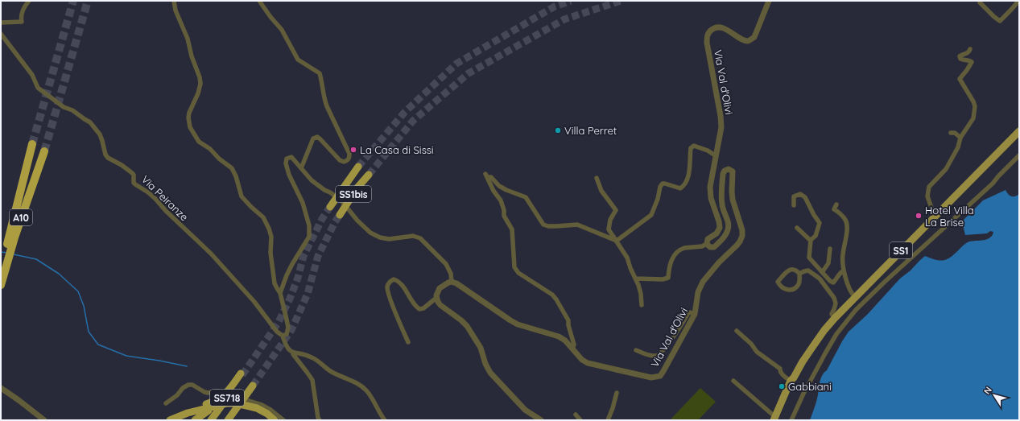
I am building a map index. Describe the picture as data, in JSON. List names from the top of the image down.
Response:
{
  "streets": {
    "highway": ["SS1bis", "A10", "SS718"],
    "main road": ["SS1"],
    "street": ["Via Val d'Olivi", "Via Peiranze"]
  },
  "places": [
    "Villa Perret",
    "La Casa di Sissi",
    "Hotel Villa La Brise",
    "Gabbiani"
  ],
  "north": "top left"
}
